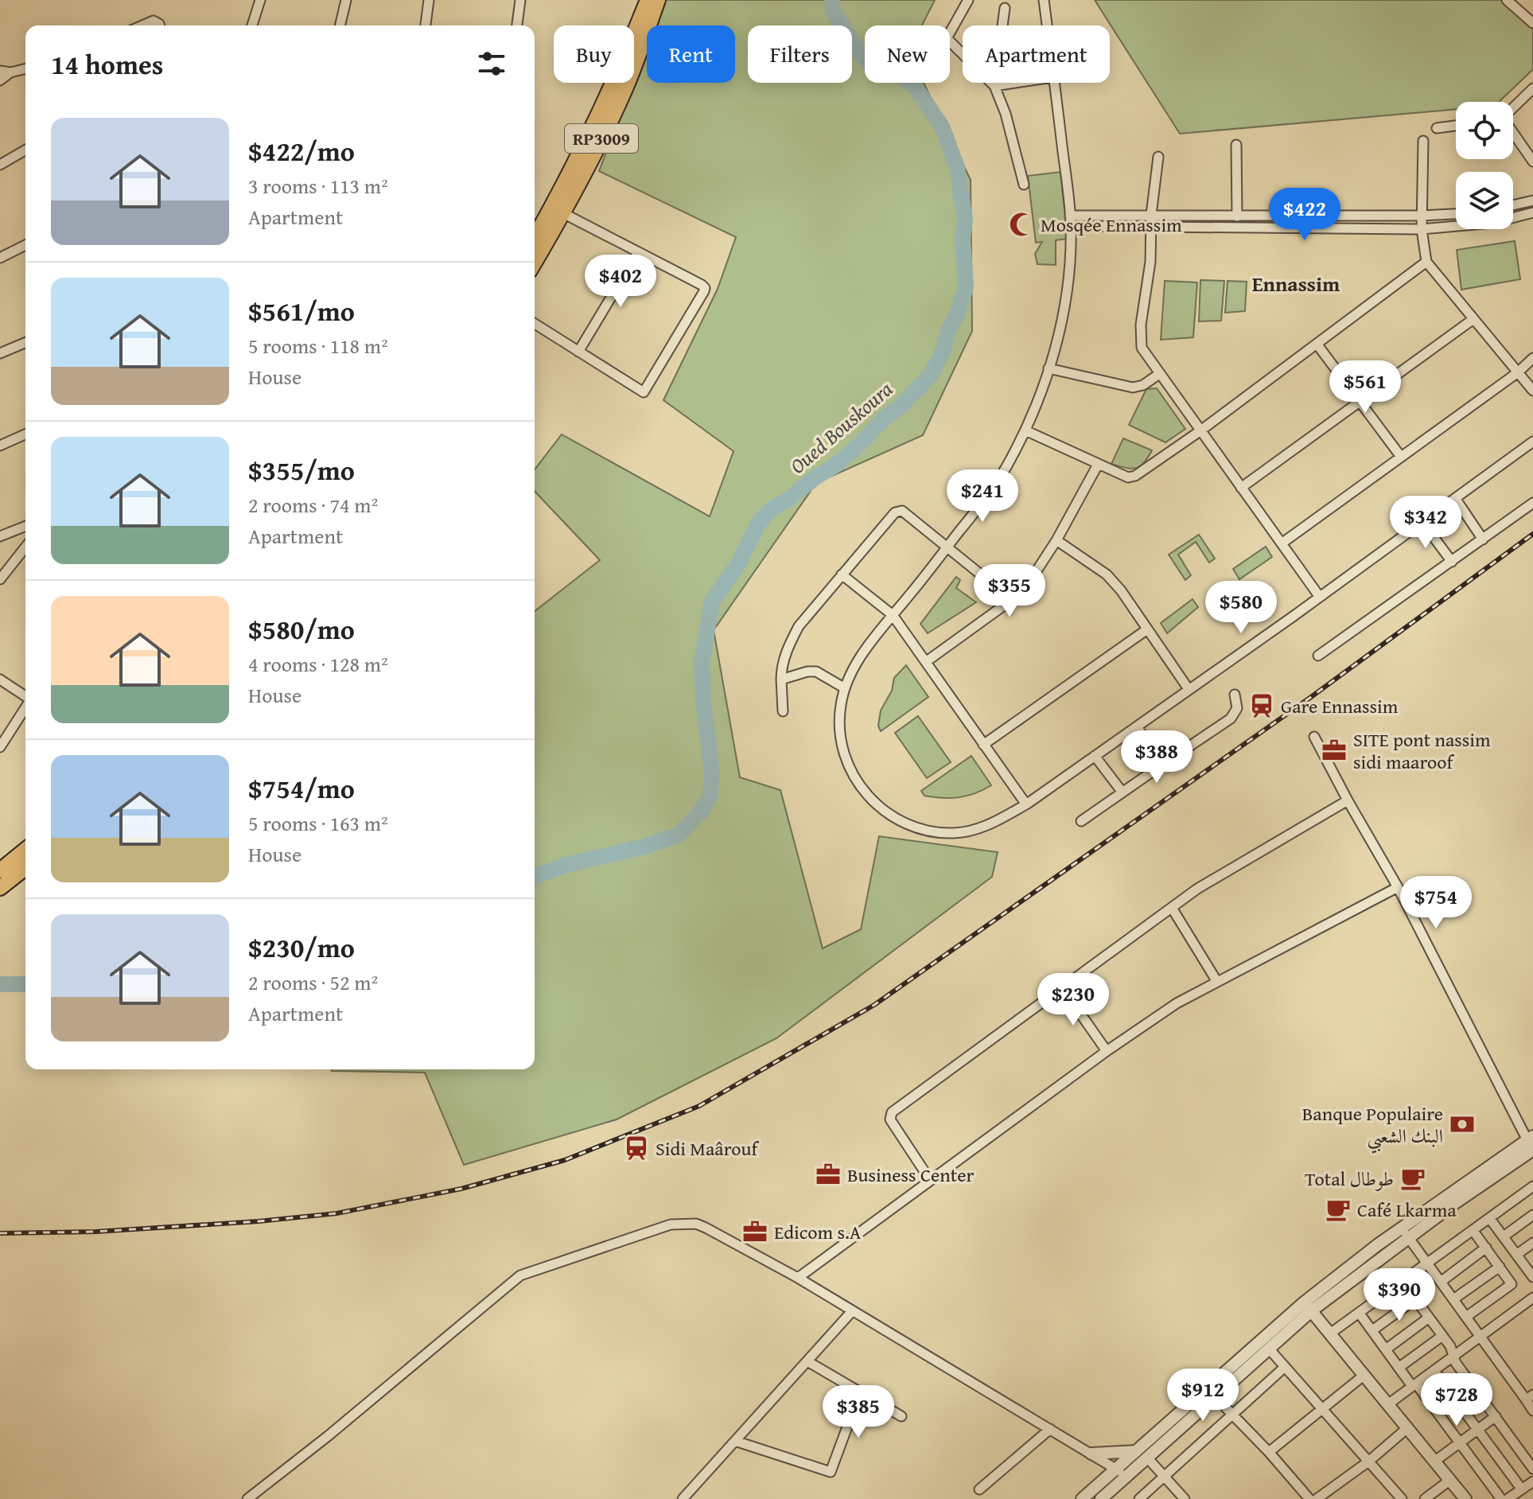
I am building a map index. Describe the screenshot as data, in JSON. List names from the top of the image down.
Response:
{
  "streets": {
    "main road": ["RP3009"]
  },
  "districts": ["Ennassim"],
  "water": ["Oued Bouskoura"],
  "places": {
    "mosque": ["Mosqée Ennassim"],
    "station": ["Gare Ennassim", "Sidi Maârouf"],
    "office": ["SITE pont nassim sidi maaroof", "Business Center", "Edicom s.A"],
    "bank": ["Banque Populaire البنك الشعبي"],
    "cafe": ["Total طوطال", "Café Lkarma"]
  },
  "page": {
    "chip": [
      "Buy",
      "Rent",
      "Filters",
      "New",
      "Apartment"
    ],
    "heading": "14 homes",
    "list": [
      {
        "name": "$422/mo",
        "note": "3 rooms · 113 m² · Apartment"
      },
      {
        "name": "$561/mo",
        "note": "5 rooms · 118 m² · House"
      },
      {
        "name": "$355/mo",
        "note": "2 rooms · 74 m² · Apartment"
      },
      {
        "name": "$580/mo",
        "note": "4 rooms · 128 m² · House"
      },
      {
        "name": "$754/mo",
        "note": "5 rooms · 163 m² · House"
      },
      {
        "name": "$230/mo",
        "note": "2 rooms · 52 m² · Apartment"
      }
    ],
    "price": [
      "$422",
      "$402",
      "$561",
      "$241",
      "$342",
      "$355",
      "$580",
      "$388",
      "$754",
      "$230",
      "$390",
      "$912",
      "$728",
      "$385"
    ]
  }
}
